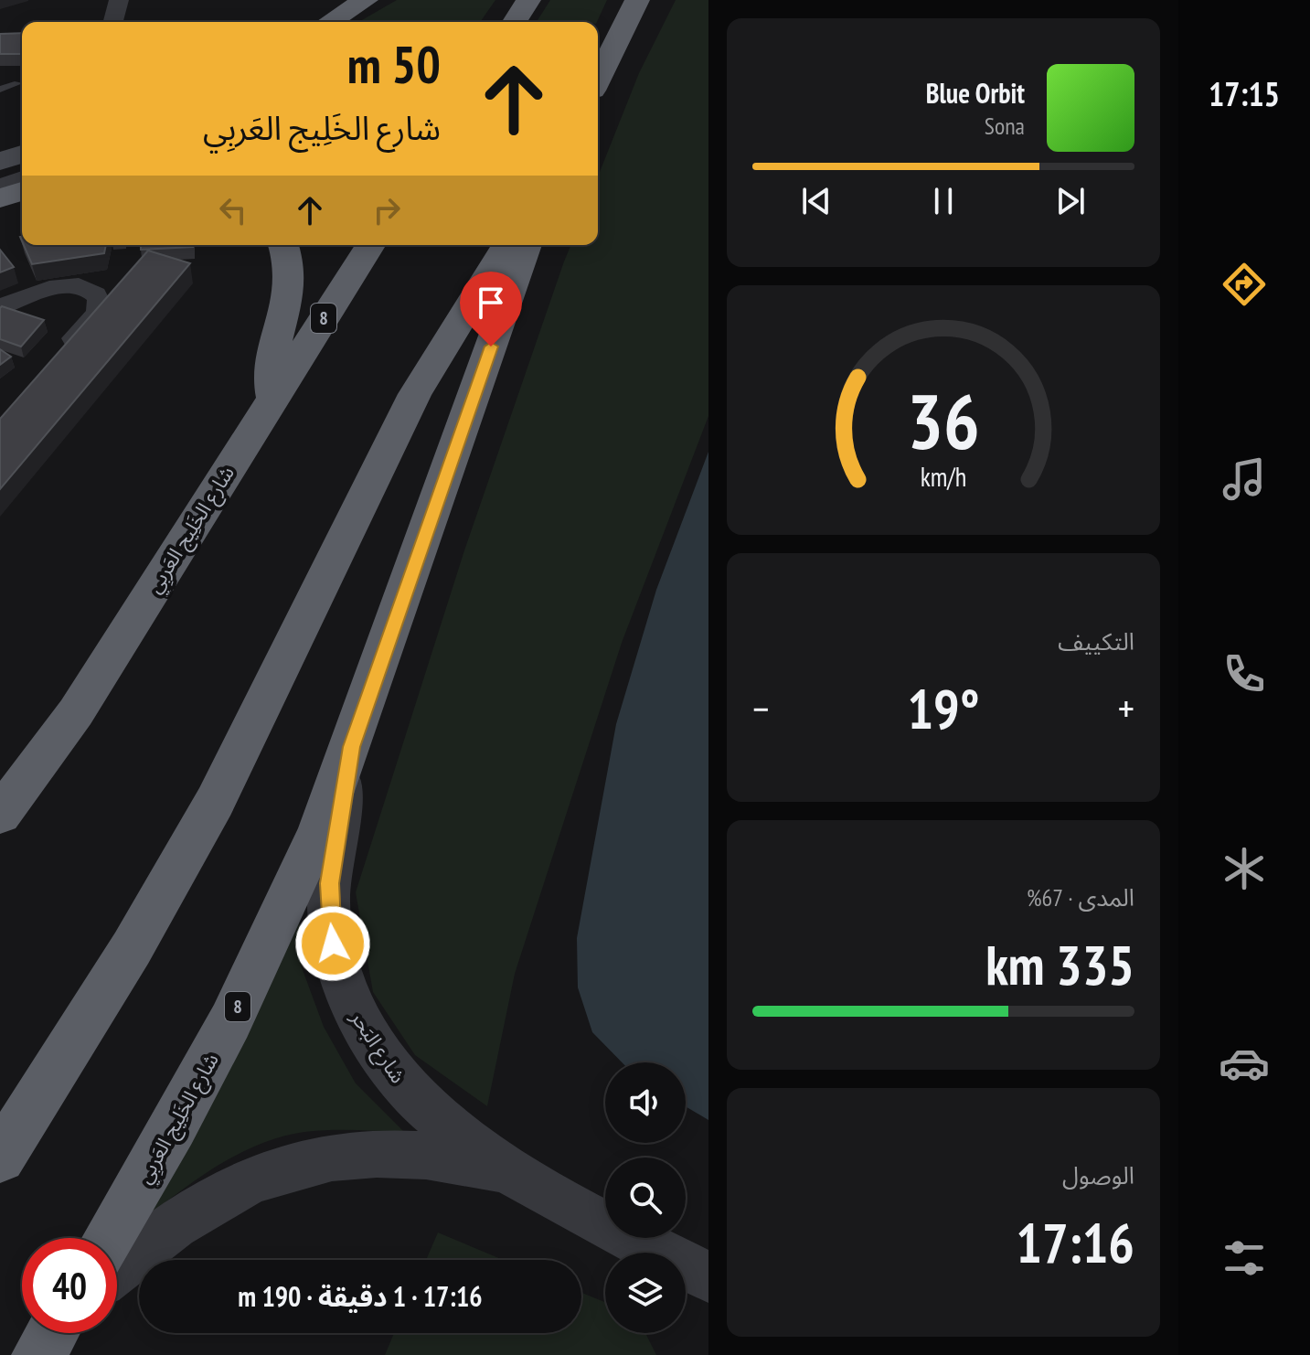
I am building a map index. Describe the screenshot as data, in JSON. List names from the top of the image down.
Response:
{
  "streets": {
    "highway": ["8", "شارع الخَلِيج العَربِي"],
    "street": ["شارع البَحر"]
  },
  "crossings": [
    ["شارع الخَلِيج العَربِي", "شارع البَحر"]
  ],
  "page": {
    "tabs": "17:15",
    "turn": ["50 m", "شارع الخَلِيج العَربِي"],
    "song": ["Blue Orbit", "Sona"],
    "tile": [
      "التكييف",
      ["المدى · 67%", "335 km"],
      ["الوصول", "17:16"]
    ],
    "heat": ["−", "19°", "+"],
    "limit": "40",
    "trip": "17:16 · 1 دقيقة · 190 m",
    "gauge": ["36", "km/h"]
  }
}
